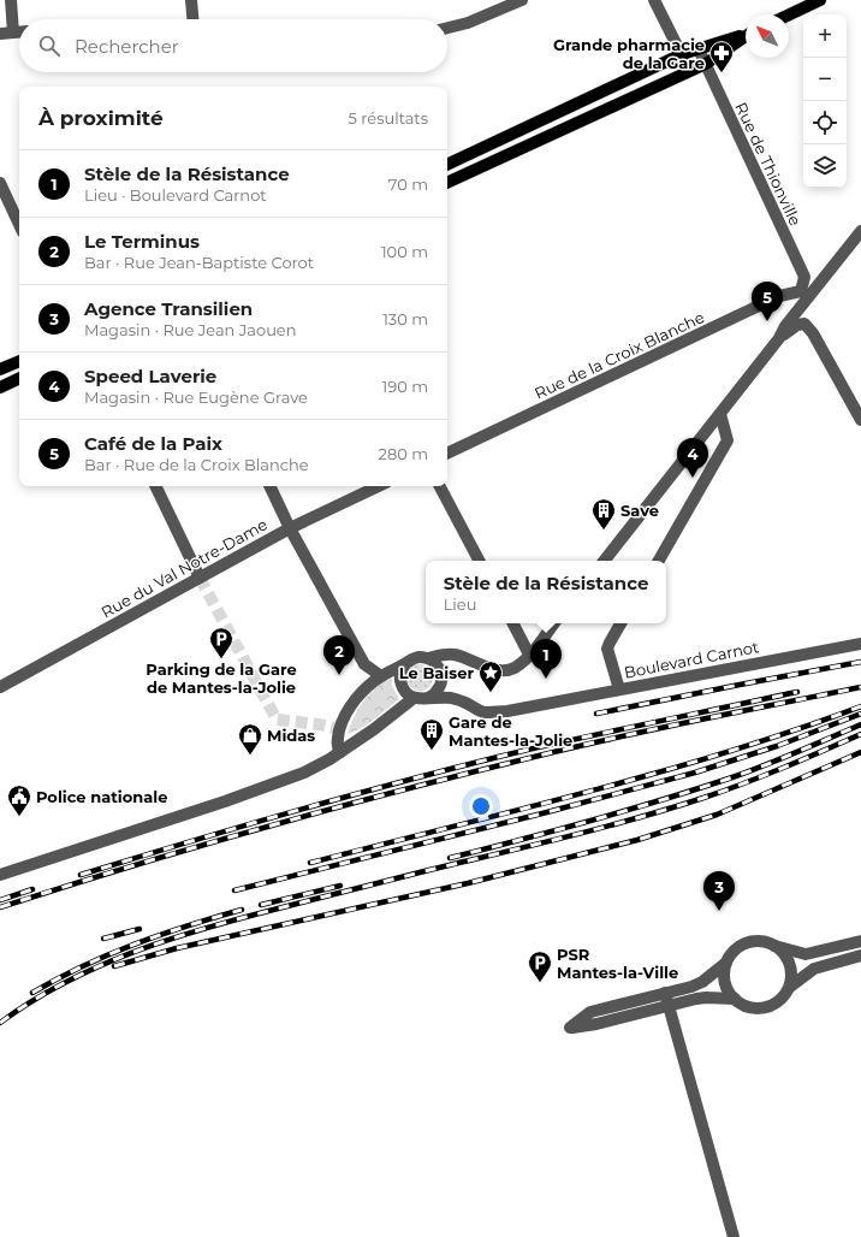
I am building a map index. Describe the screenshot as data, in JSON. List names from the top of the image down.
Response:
{
  "streets": {
    "street": [
      "Rue de Thionville",
      "Rue de la Croix Blanche",
      "Rue du Val Notre-Dame",
      "Boulevard Carnot"
    ]
  },
  "crossings": [
    ["Rue de Thionville", "Rue de la Croix Blanche"]
  ],
  "places": {
    "pharmacy": ["Grande pharmacie de la Gare"],
    "building": ["Save", "Gare de Mantes-la-Jolie"],
    "parking": ["Parking de la Gare de Mantes-la-Jolie", "PSR Mantes-la-Ville"],
    "place": ["Le Baiser"],
    "shop": ["Midas"],
    "public building": ["Police nationale"]
  },
  "north": "top left",
  "page": {
    "map_buttons": ["+", "−"],
    "search": "Rechercher",
    "heading": ["À proximité", "5 résultats"],
    "list": [
      {
        "mark": "1",
        "name": "Stèle de la Résistance",
        "note": "Lieu · Boulevard Carnot",
        "value": "70 m"
      },
      {
        "mark": "2",
        "name": "Le Terminus",
        "note": "Bar · Rue Jean-Baptiste Corot",
        "value": "100 m"
      },
      {
        "mark": "3",
        "name": "Agence Transilien",
        "note": "Magasin · Rue Jean Jaouen",
        "value": "130 m"
      },
      {
        "mark": "4",
        "name": "Speed Laverie",
        "note": "Magasin · Rue Eugène Grave",
        "value": "190 m"
      },
      {
        "mark": "5",
        "name": "Café de la Paix",
        "note": "Bar · Rue de la Croix Blanche",
        "value": "280 m"
      }
    ],
    "pins": [
      "5",
      "4",
      "2",
      "1",
      "3"
    ],
    "popup": ["Stèle de la Résistance", "Lieu"]
  }
}
